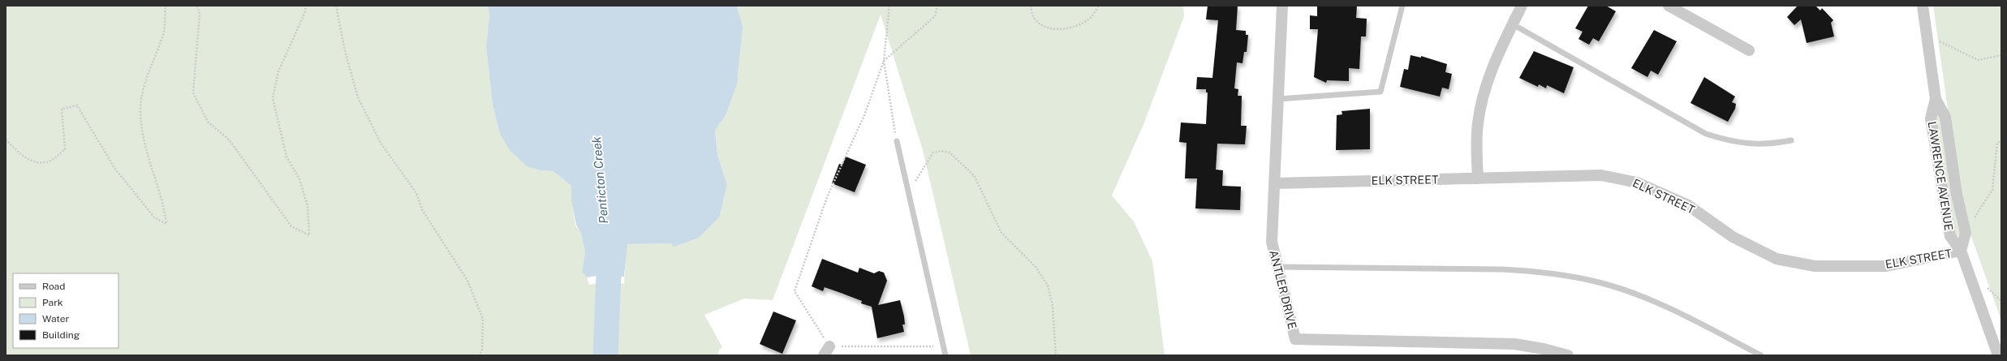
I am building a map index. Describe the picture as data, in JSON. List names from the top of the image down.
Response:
{
  "streets": {
    "street": ["LAWRENCE AVENUE", "ELK STREET", "ANTLER DRIVE"]
  },
  "crossings": [
    ["LAWRENCE AVENUE", "ELK STREET"],
    ["ELK STREET", "ANTLER DRIVE"]
  ],
  "water": ["Penticton Creek"],
  "legend": [
    "Road",
    "Park",
    "Water",
    "Building"
  ]
}
